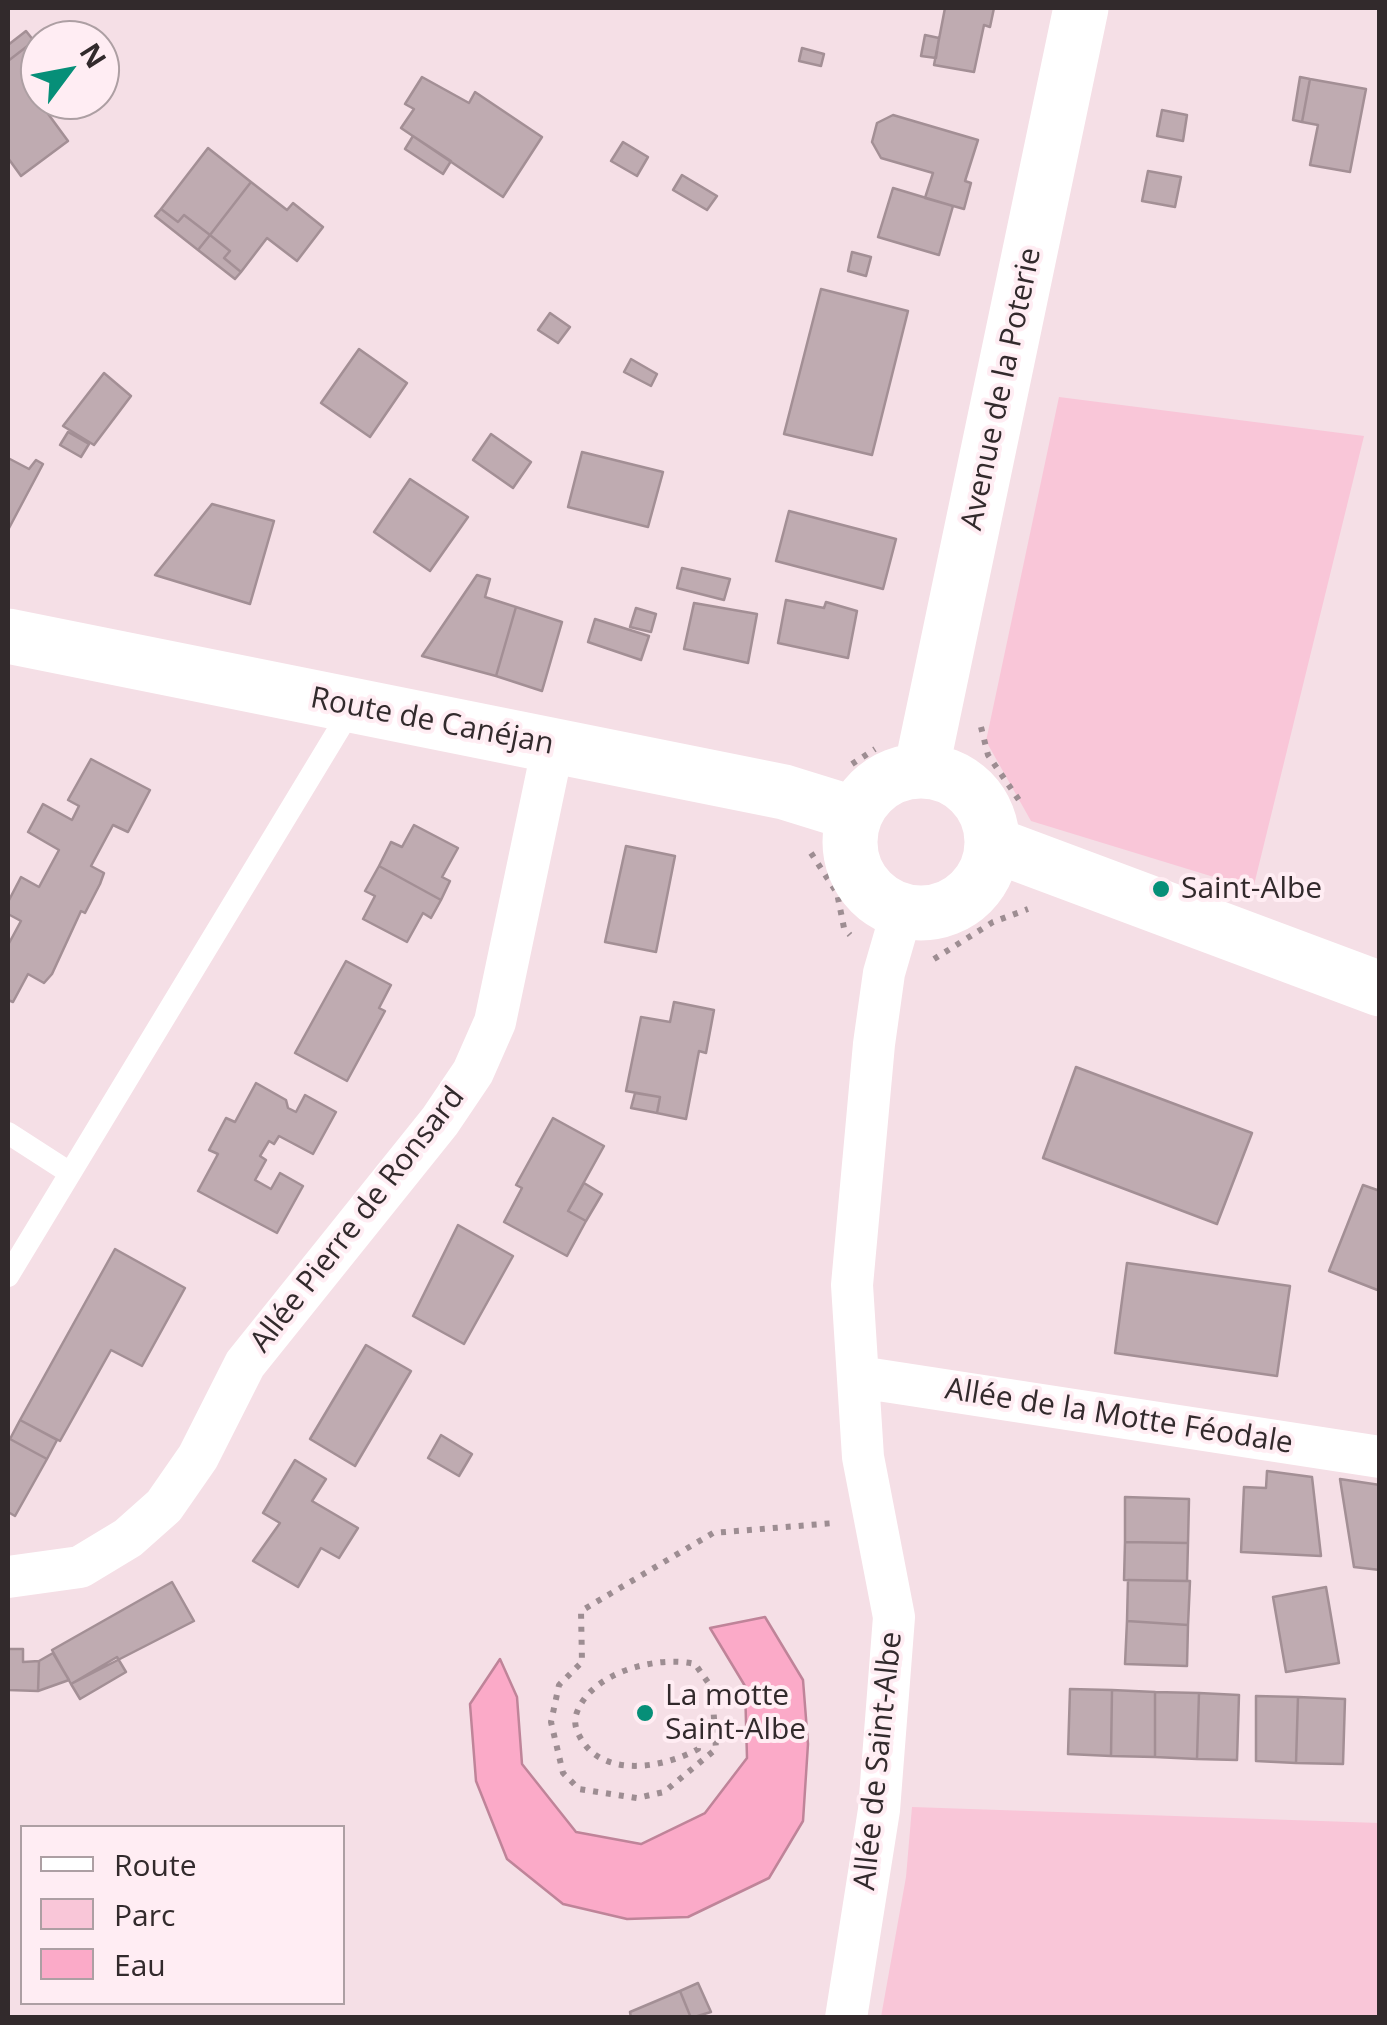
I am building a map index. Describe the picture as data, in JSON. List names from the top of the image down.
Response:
{
  "streets": {
    "street": [
      "Avenue de la Poterie",
      "Route de Canéjan",
      "Allée Pierre de Ronsard",
      "Allée de la Motte Féodale",
      "Allée de Saint-Albe"
    ]
  },
  "crossings": [
    ["Avenue de la Poterie", "Route de Canéjan"],
    ["Avenue de la Poterie", "Allée de Saint-Albe"],
    ["Route de Canéjan", "Allée Pierre de Ronsard"],
    ["Route de Canéjan", "Allée de Saint-Albe"],
    ["Allée de la Motte Féodale", "Allée de Saint-Albe"]
  ],
  "places": ["Saint-Albe", "La motte Saint-Albe"],
  "legend": ["Route", "Parc", "Eau"],
  "north": "top right"
}
